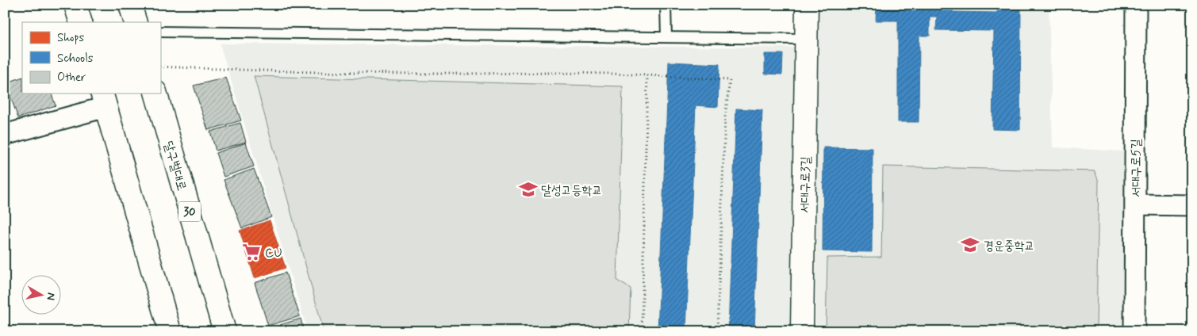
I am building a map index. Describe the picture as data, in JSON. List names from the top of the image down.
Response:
{
  "streets": {
    "main road": ["달구벌대로", "서대구로3길", "30"],
    "street": ["서대구로5길"]
  },
  "places": {
    "school or university": ["달성고등학교", "경운중학교"],
    "supermarket": ["CU"]
  },
  "legend": ["Shops", "Schools", "Other"],
  "north": "right"
}
